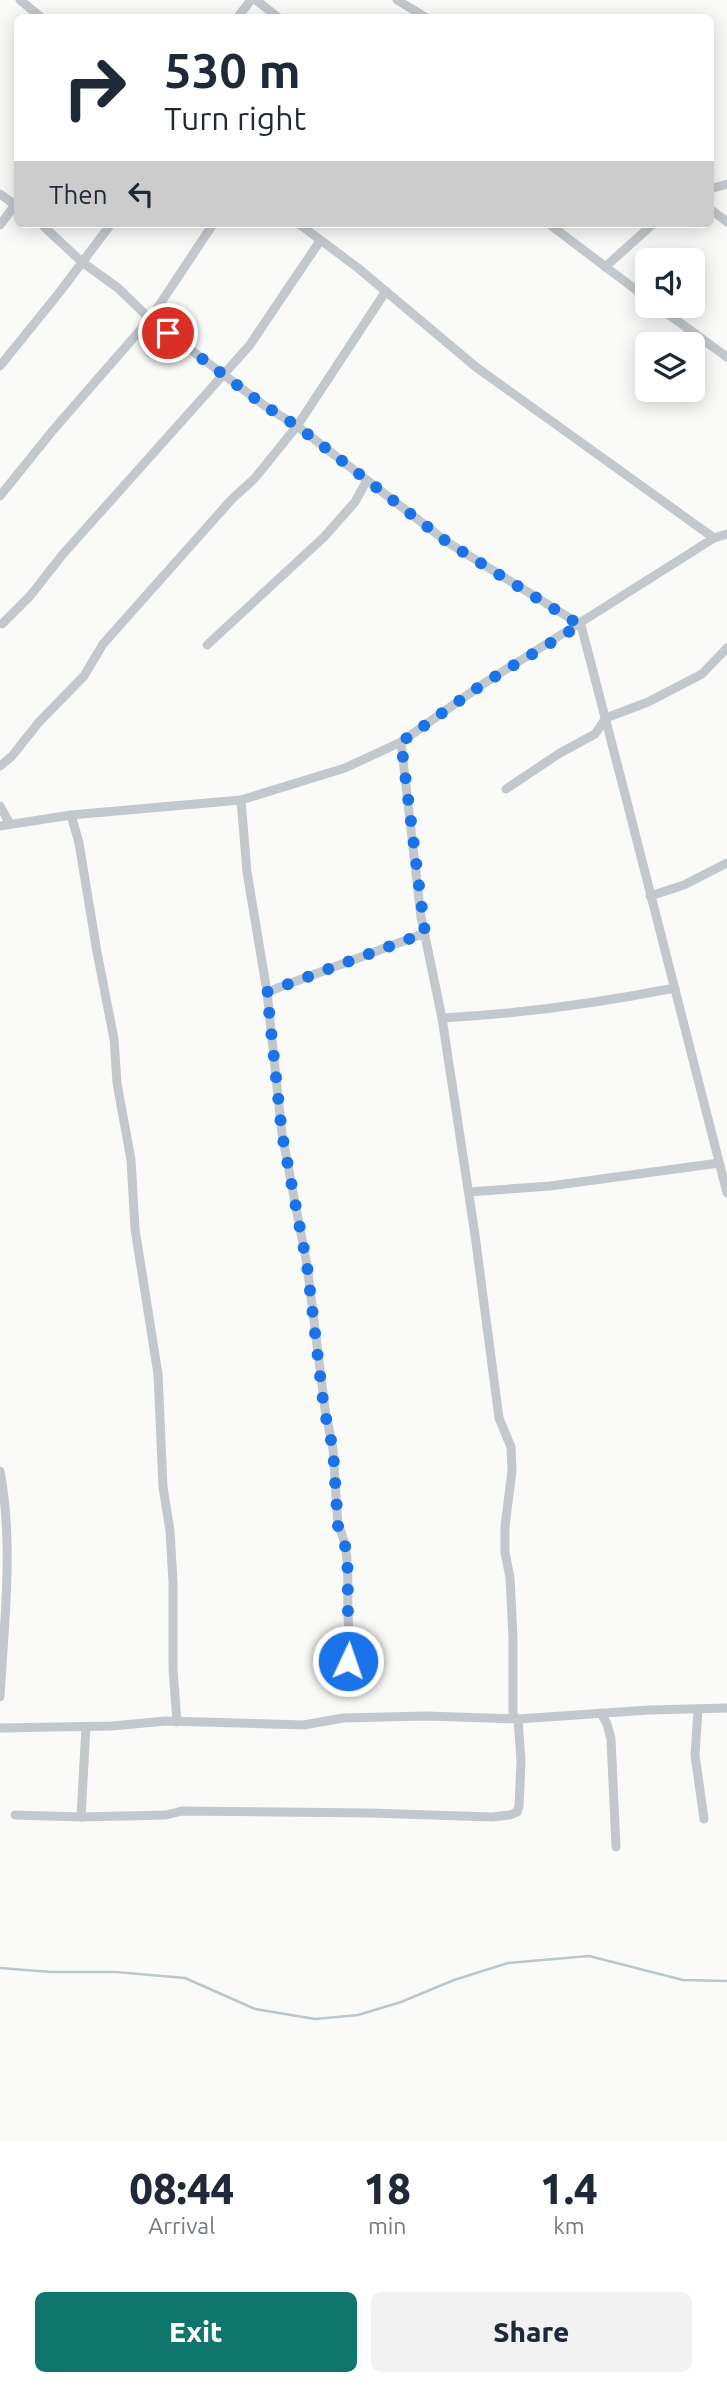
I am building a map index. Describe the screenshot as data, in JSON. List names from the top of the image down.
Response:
{
  "page": {
    "turn": ["530 m", "Turn right"],
    "then": "Then",
    "eta": [
      "08:44",
      "Arrival",
      "18",
      "min",
      "1.4",
      "km"
    ],
    "buttons": ["Exit", "Share"]
  }
}
